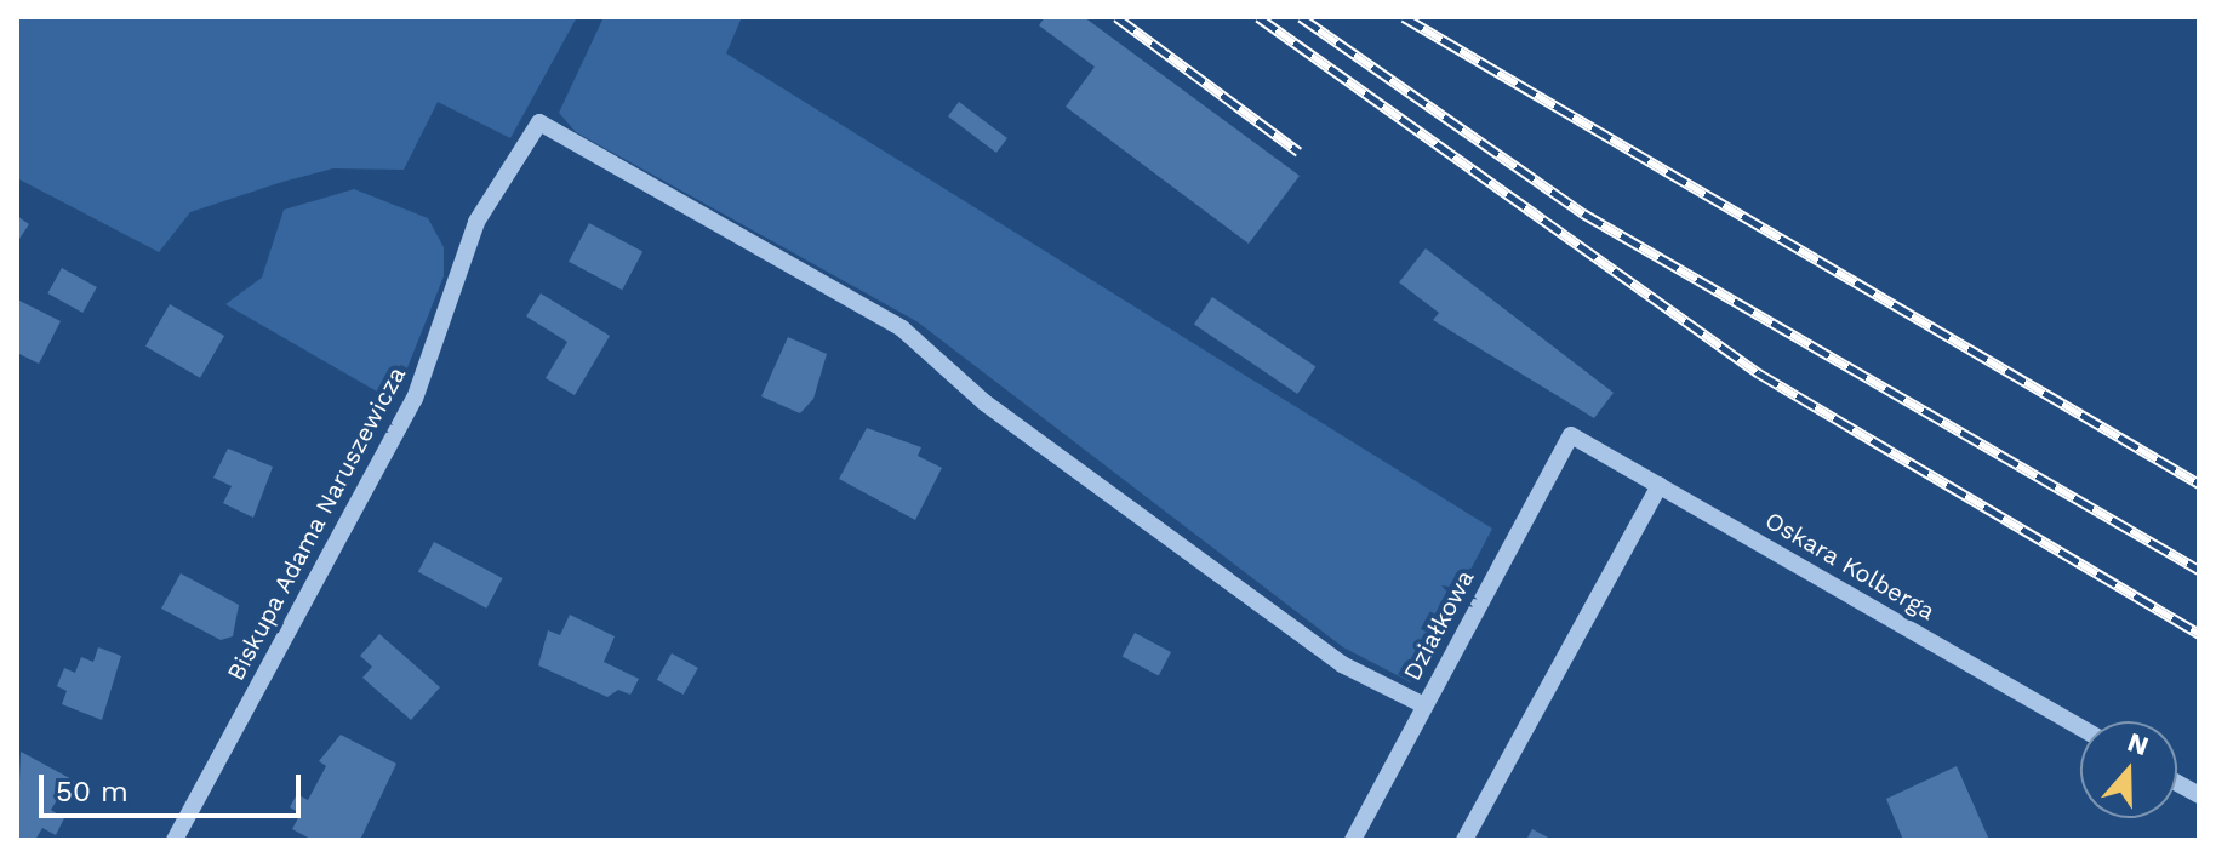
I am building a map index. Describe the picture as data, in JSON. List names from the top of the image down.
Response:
{
  "streets": {
    "street": ["Biskupa Adama Naruszewicza", "Oskara Kolberga", "Działkowa"]
  },
  "crossings": [
    ["Biskupa Adama Naruszewicza", "Działkowa"],
    ["Oskara Kolberga", "Działkowa"]
  ],
  "scale_bar": "50 m",
  "north": "top"
}
